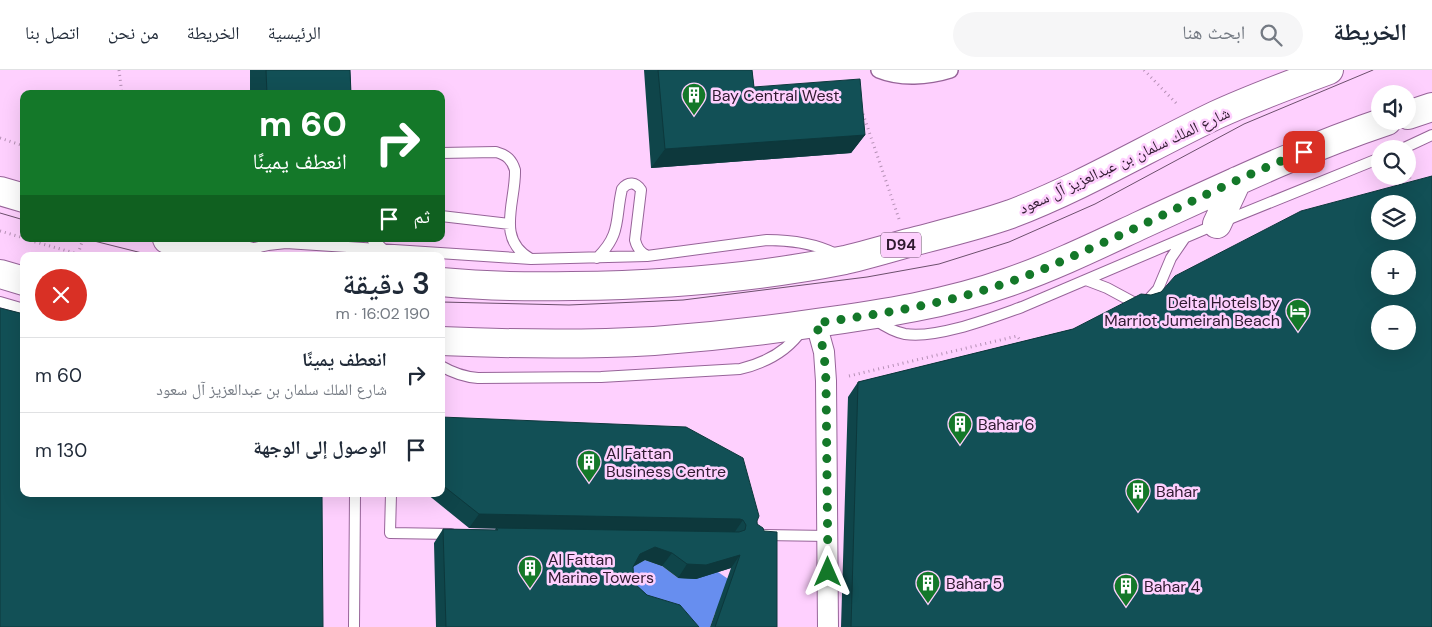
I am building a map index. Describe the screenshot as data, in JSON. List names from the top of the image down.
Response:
{
  "streets": {
    "main road": ["شارع الملك سلمان بن عبدالعزيز آل سعود", "D94"]
  },
  "places": {
    "building": [
      "Bay Central West",
      "Bahar 6",
      "Al Fattan Business Centre",
      "Bahar",
      "Al Fattan Marine Towers",
      "Bahar 5",
      "Bahar 4"
    ],
    "hotel": ["Delta Hotels by Marriot Jumeirah Beach"]
  },
  "page": {
    "header": "الخريطة",
    "search": "ابحث هنا",
    "nav": [
      "الرئيسية",
      "الخريطة",
      "من نحن",
      "اتصل بنا"
    ],
    "map_buttons": ["+", "−"],
    "turn": ["60 m", "انعطف يمينًا"],
    "then": "ثم",
    "heading": ["3 دقيقة", "190 m · 16:02"],
    "list": [
      {
        "name": "انعطف يمينًا",
        "note": "شارع الملك سلمان بن عبدالعزيز آل سعود",
        "value": "60 m"
      },
      {
        "name": "الوصول إلى الوجهة",
        "value": "130 m"
      }
    ]
  }
}
